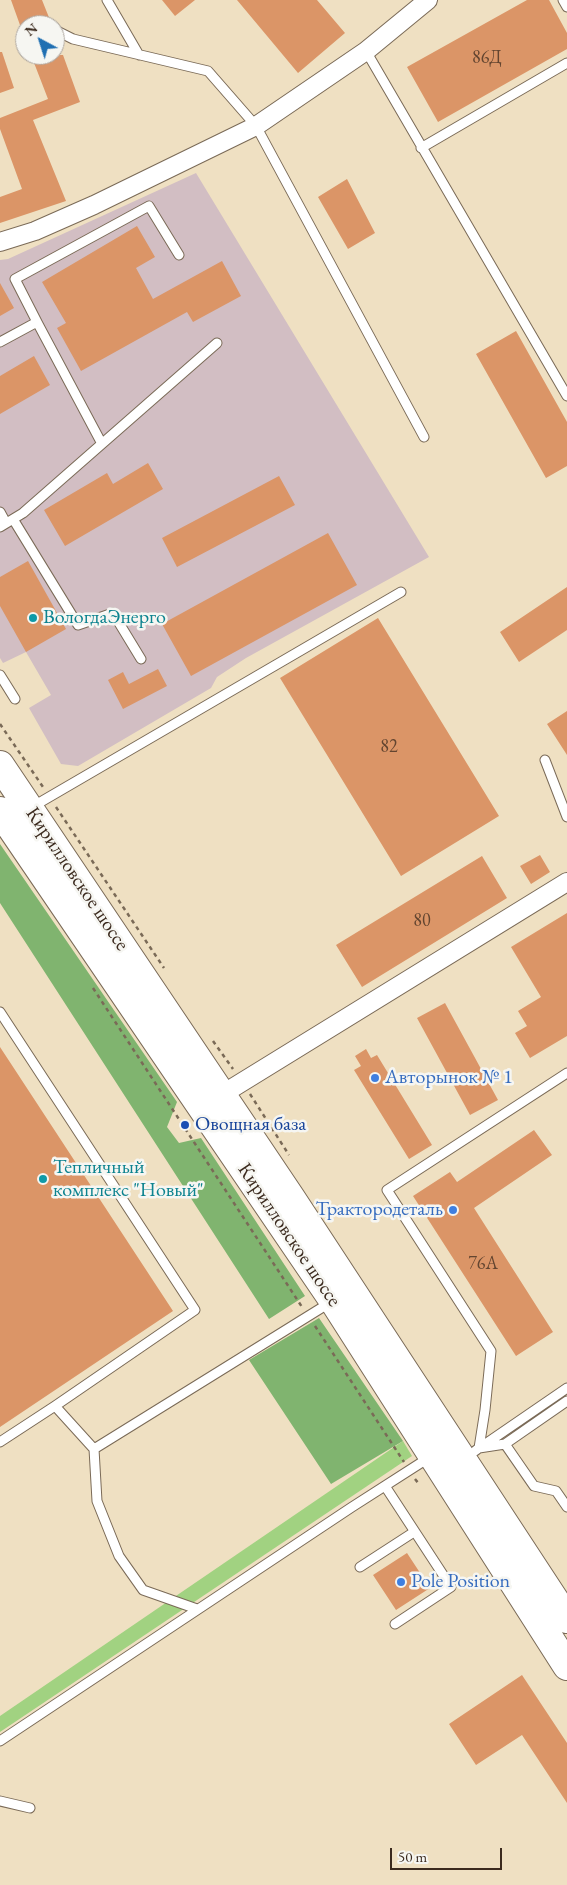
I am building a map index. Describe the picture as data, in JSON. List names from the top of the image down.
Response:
{
  "streets": {
    "main road": ["Кирилловское шоссе"]
  },
  "places": [
    "ВологдаЭнерго",
    "Авторынок № 1",
    "Овощная база",
    "Тепличный комплекс \"Новый\"",
    "Трактородеталь",
    "Pole Position"
  ],
  "house_numbers": [
    "86Д",
    "82",
    "80",
    "76А"
  ],
  "scale_bar": "50 m",
  "north": "top left"
}
